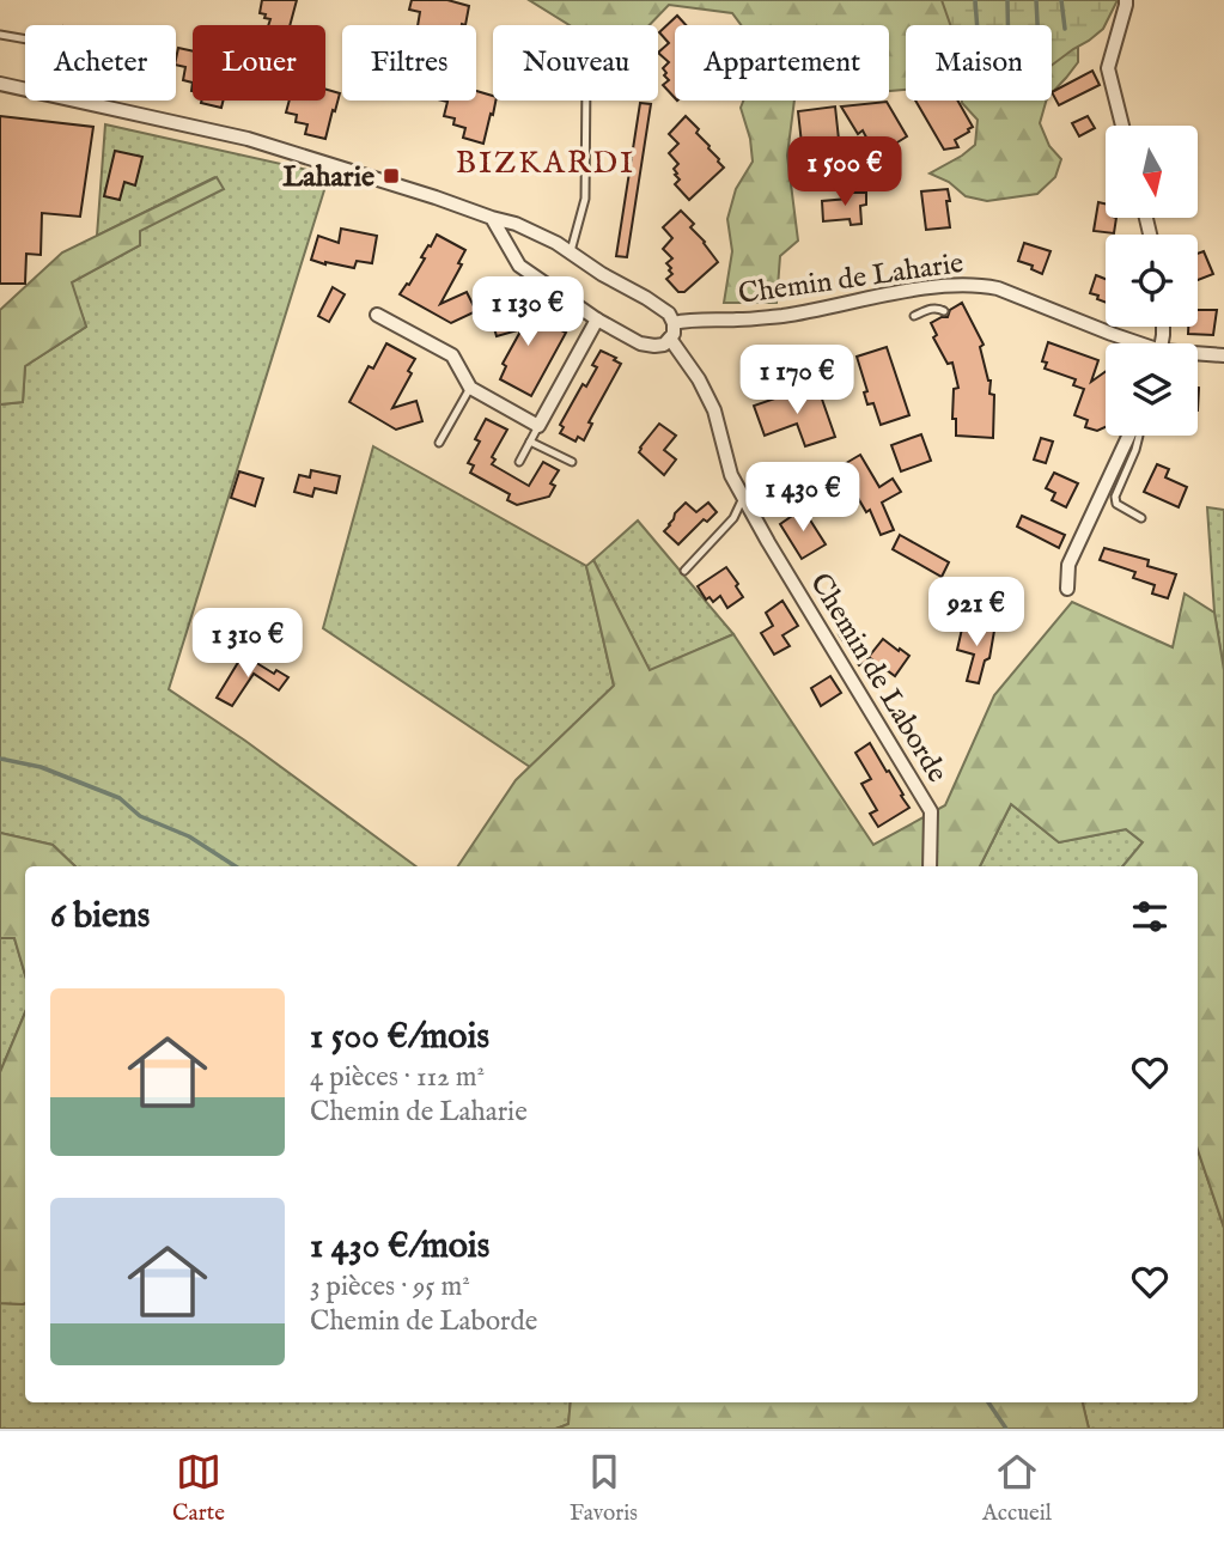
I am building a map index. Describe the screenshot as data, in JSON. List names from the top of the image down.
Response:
{
  "streets": {
    "street": ["Chemin de Laharie", "Chemin de Laborde"]
  },
  "districts": ["BIZKARDI"],
  "places": {
    "transit": ["Laharie"]
  },
  "north": "bottom",
  "page": {
    "chip": [
      "Acheter",
      "Louer",
      "Filtres",
      "Nouveau",
      "Appartement",
      "Maison"
    ],
    "price": [
      "1 500 €",
      "1 130 €",
      "1 170 €",
      "1 430 €",
      "921 €",
      "1 310 €"
    ],
    "heading": "6 biens",
    "list": [
      {
        "name": "1 500 €/mois",
        "note": "4 pièces · 112 m² · Chemin de Laharie"
      },
      {
        "name": "1 430 €/mois",
        "note": "3 pièces · 95 m² · Chemin de Laborde"
      }
    ],
    "tabs": ["Carte", "Favoris", "Accueil"]
  }
}
